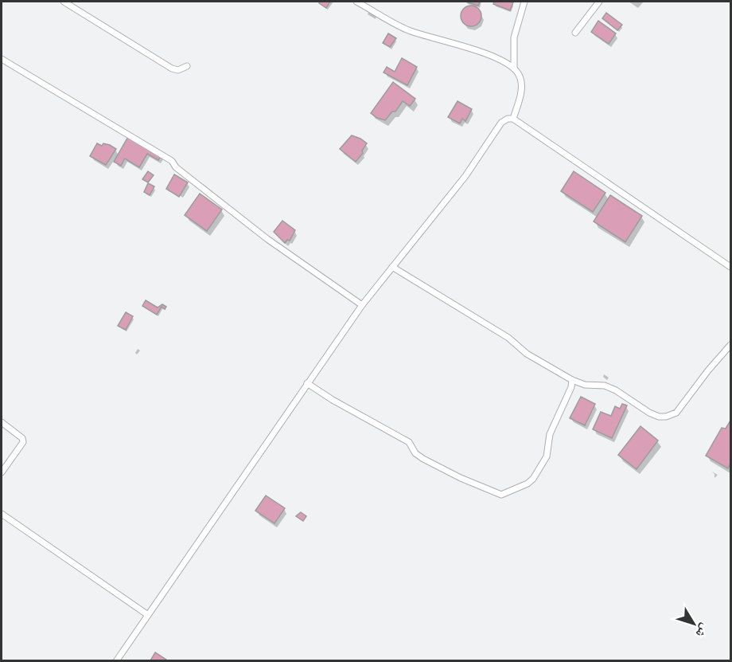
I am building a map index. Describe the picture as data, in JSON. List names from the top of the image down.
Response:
{
  "north": "bottom right"
}
